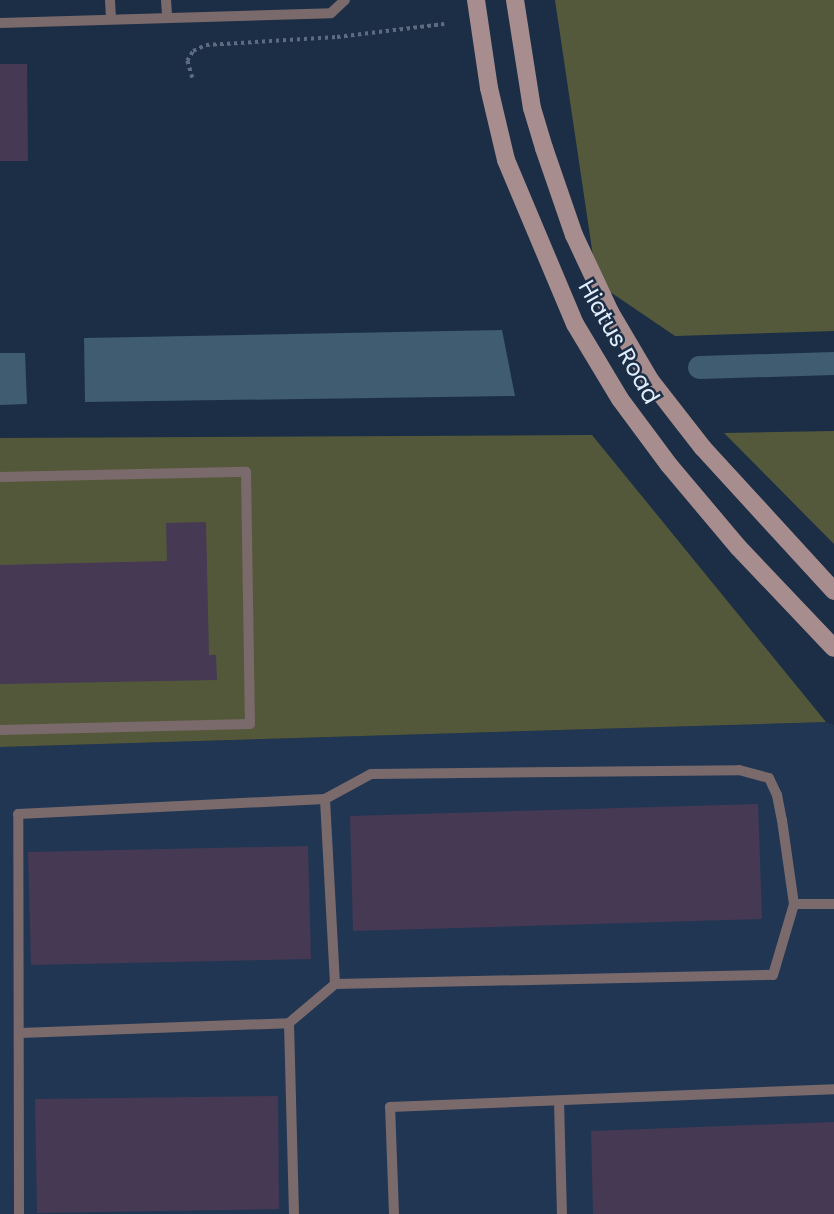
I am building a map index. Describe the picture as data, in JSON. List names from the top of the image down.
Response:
{
  "streets": {
    "main road": ["Hiatus Road"]
  }
}
